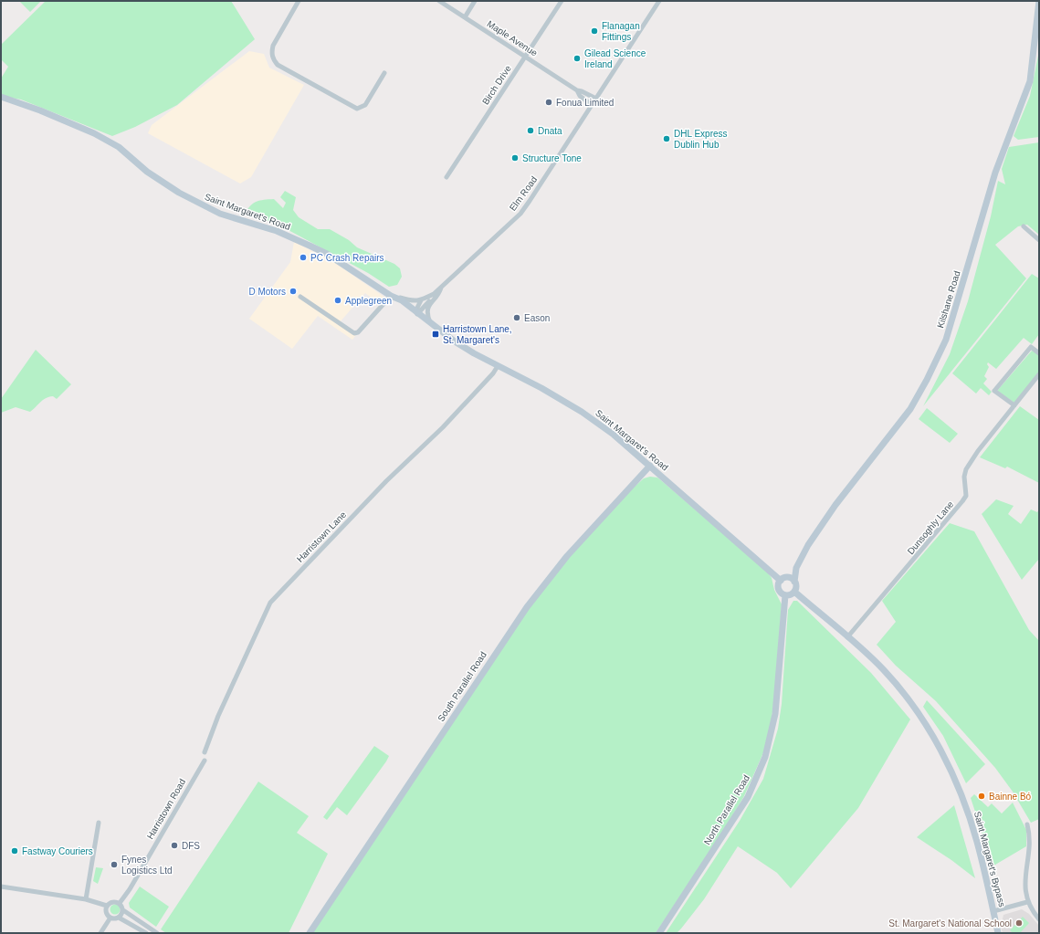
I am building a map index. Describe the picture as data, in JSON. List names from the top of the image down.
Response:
{
  "streets": {
    "main road": [
      "Saint Margaret's Road",
      "Kilshane Road",
      "South Parallel Road",
      "North Parallel Road",
      "Saint Margaret's Bypass"
    ],
    "street": [
      "Maple Avenue",
      "Birch Drive",
      "Elm Road",
      "Dunsoghly Lane",
      "Harristown Lane",
      "Harristown Road"
    ]
  },
  "crossings": [
    ["Maple Avenue", "Birch Drive"],
    ["Maple Avenue", "Elm Road"],
    ["Elm Road", "Saint Margaret's Road"],
    ["Saint Margaret's Road", "Kilshane Road"],
    ["Saint Margaret's Road", "Harristown Lane"],
    ["Saint Margaret's Road", "South Parallel Road"],
    ["Saint Margaret's Road", "North Parallel Road"],
    ["Saint Margaret's Road", "Saint Margaret's Bypass"],
    ["Kilshane Road", "North Parallel Road"],
    ["Kilshane Road", "Saint Margaret's Bypass"],
    ["Dunsoghly Lane", "Saint Margaret's Bypass"],
    ["North Parallel Road", "Saint Margaret's Bypass"]
  ],
  "places": {
    "other": [
      "Flanagan Fittings",
      "Gilead Science Ireland",
      "Fonua Limited",
      "Dnata",
      "DHL Express Dublin Hub",
      "Structure Tone",
      "PC Crash Repairs",
      "D Motors",
      "Applegreen",
      "Eason",
      "Bainne Bó",
      "DFS",
      "Fastway Couriers",
      "Fynes Logistics Ltd",
      "St. Margaret's National School"
    ],
    "transit": ["Harristown Lane, St. Margaret's"]
  }
}
